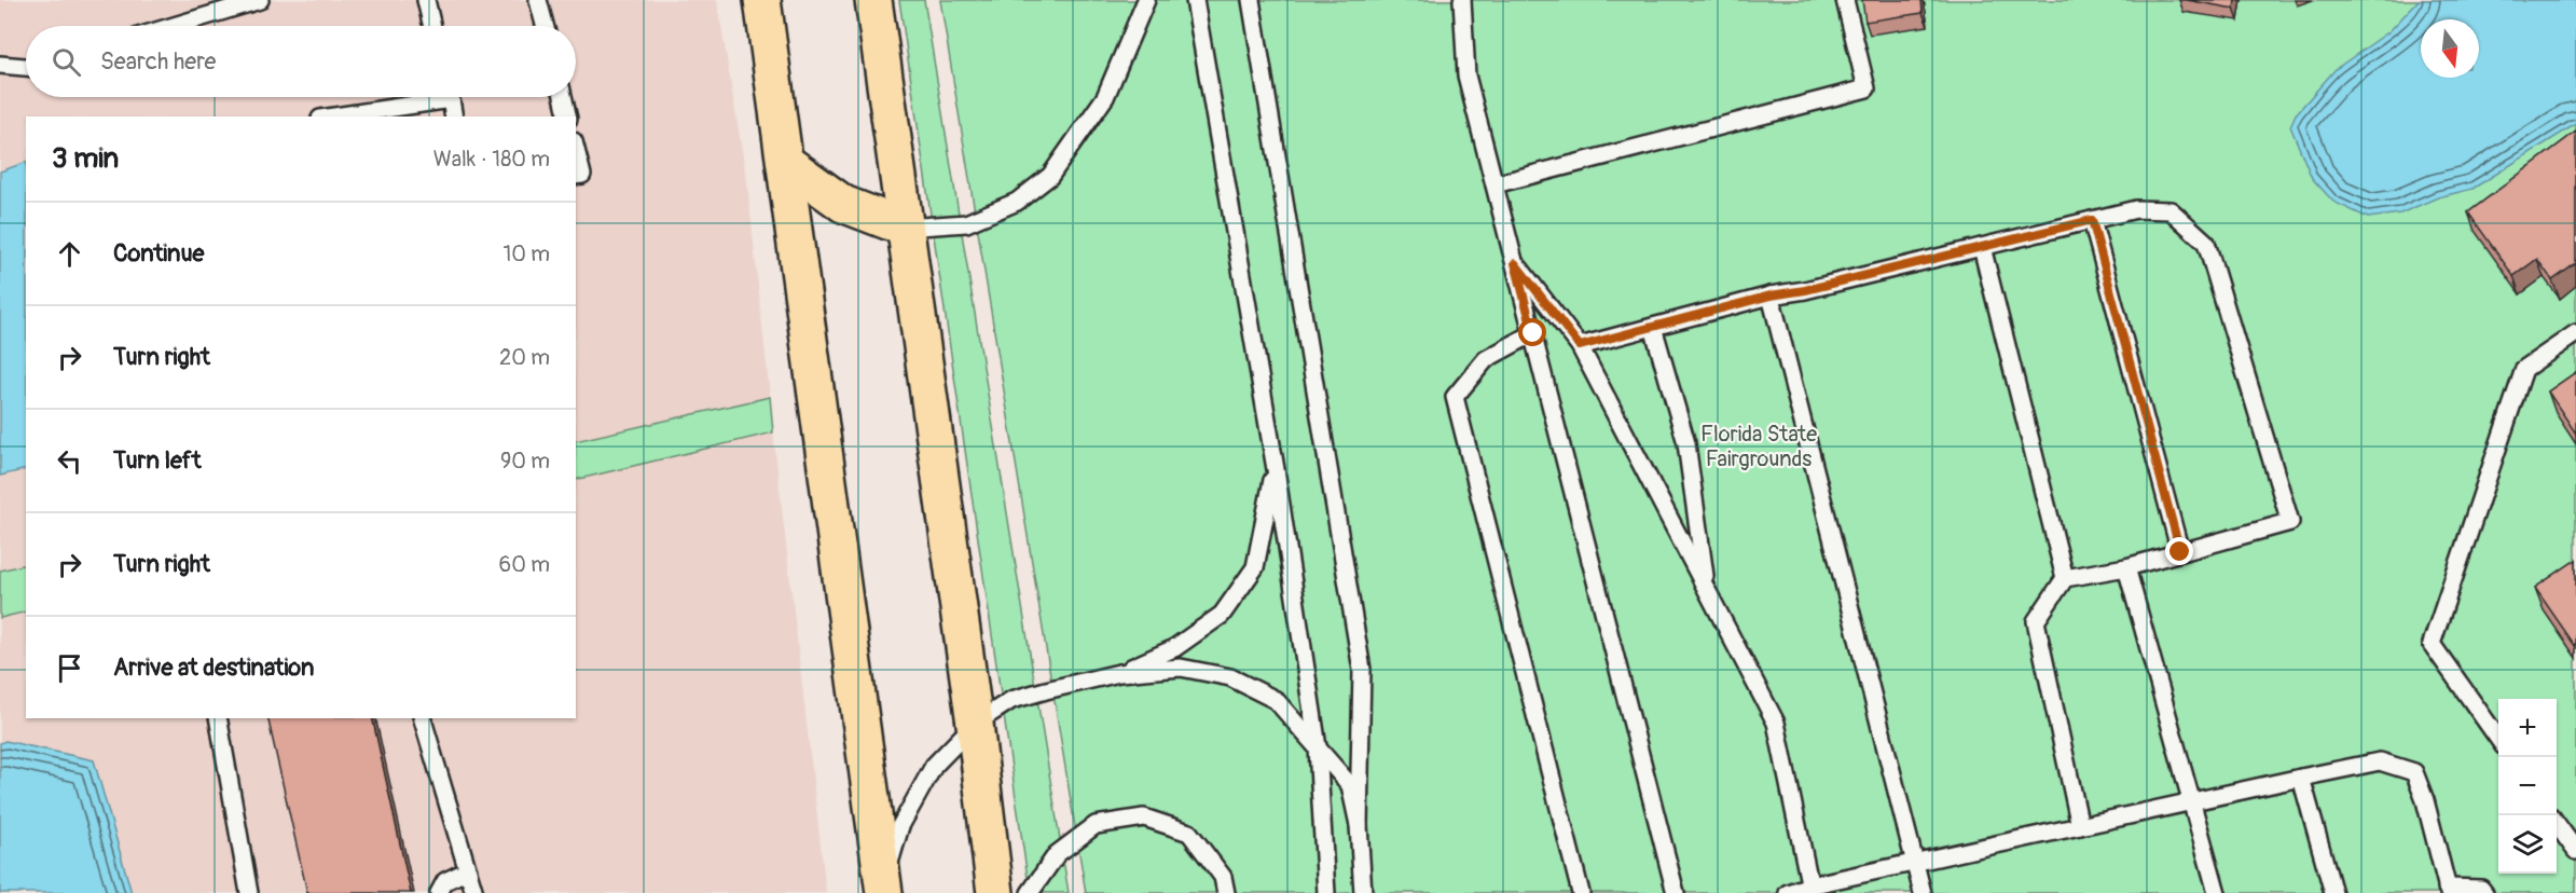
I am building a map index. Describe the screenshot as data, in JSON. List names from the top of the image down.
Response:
{
  "parks": ["Florida State Fairgrounds"],
  "north": "bottom",
  "page": {
    "search": "Search here",
    "heading": ["3 min", "Walk · 180 m"],
    "list": [
      ["Continue", "10 m"],
      ["Turn right", "20 m"],
      ["Turn left", "90 m"],
      ["Turn right", "60 m"],
      "Arrive at destination"
    ],
    "map_buttons": ["+", "−"]
  }
}
